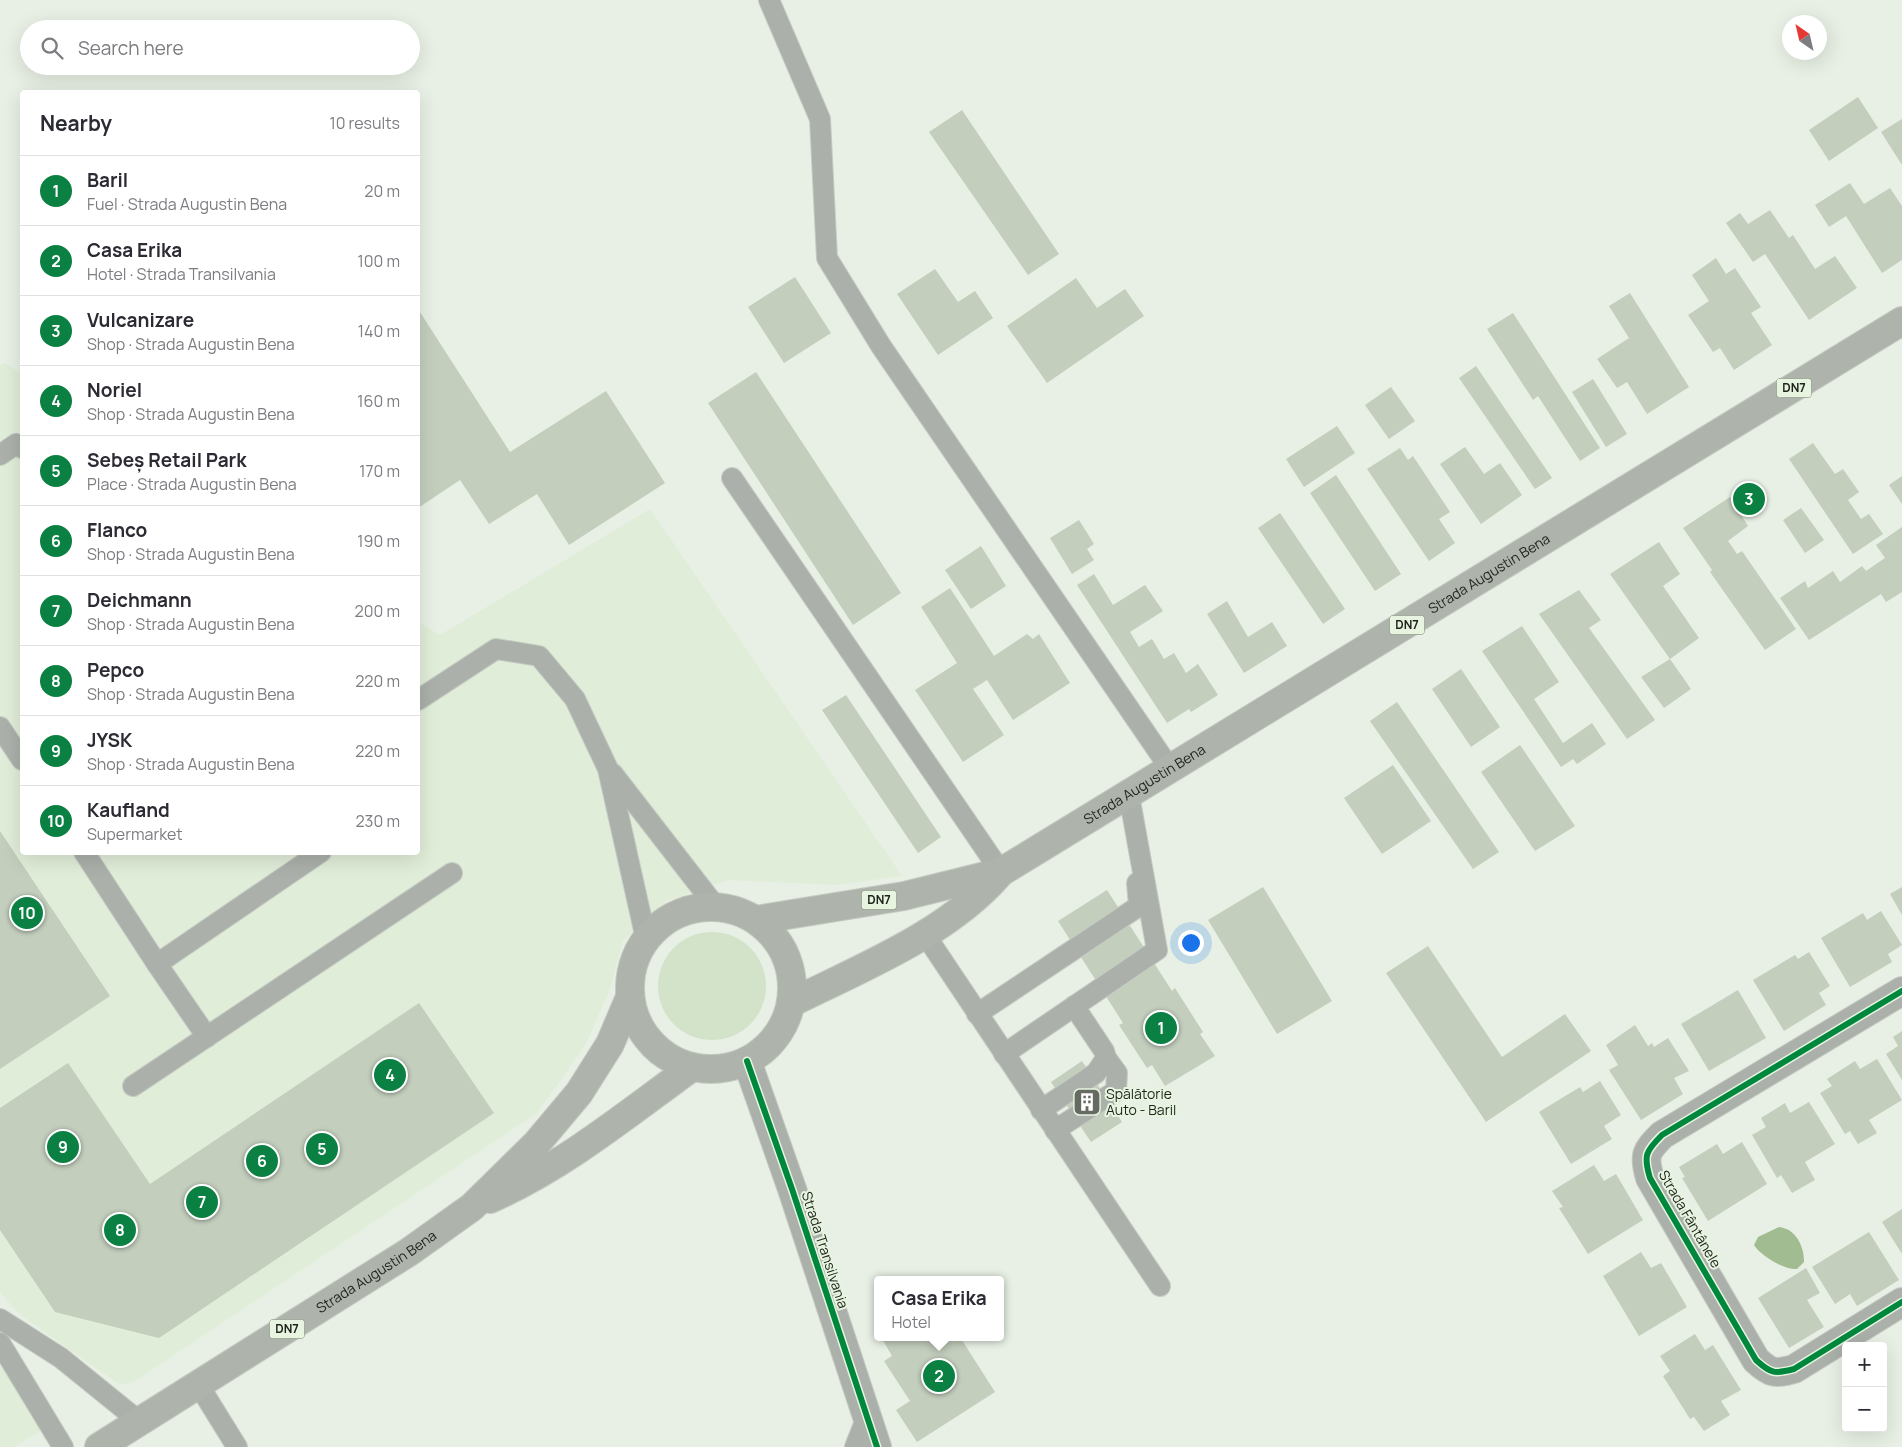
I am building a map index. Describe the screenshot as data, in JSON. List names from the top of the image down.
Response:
{
  "streets": {
    "main road": ["DN7", "Strada Augustin Bena"],
    "street": ["Strada Fântânele", "Strada Transilvania"]
  },
  "crossings": [
    ["DN7", "Strada Augustin Bena"],
    ["DN7", "Strada Transilvania"],
    ["Strada Augustin Bena", "Strada Transilvania"]
  ],
  "places": {
    "building": ["Spălătorie Auto - Baril"]
  },
  "north": "top left",
  "page": {
    "search": "Search here",
    "heading": ["Nearby", "10 results"],
    "list": [
      {
        "mark": "1",
        "name": "Baril",
        "note": "Fuel · Strada Augustin Bena",
        "value": "20 m"
      },
      {
        "mark": "2",
        "name": "Casa Erika",
        "note": "Hotel · Strada Transilvania",
        "value": "100 m"
      },
      {
        "mark": "3",
        "name": "Vulcanizare",
        "note": "Shop · Strada Augustin Bena",
        "value": "140 m"
      },
      {
        "mark": "4",
        "name": "Noriel",
        "note": "Shop · Strada Augustin Bena",
        "value": "160 m"
      },
      {
        "mark": "5",
        "name": "Sebeș Retail Park",
        "note": "Place · Strada Augustin Bena",
        "value": "170 m"
      },
      {
        "mark": "6",
        "name": "Flanco",
        "note": "Shop · Strada Augustin Bena",
        "value": "190 m"
      },
      {
        "mark": "7",
        "name": "Deichmann",
        "note": "Shop · Strada Augustin Bena",
        "value": "200 m"
      },
      {
        "mark": "8",
        "name": "Pepco",
        "note": "Shop · Strada Augustin Bena",
        "value": "220 m"
      },
      {
        "mark": "9",
        "name": "JYSK",
        "note": "Shop · Strada Augustin Bena",
        "value": "220 m"
      },
      {
        "mark": "10",
        "name": "Kaufland",
        "note": "Supermarket",
        "value": "230 m"
      }
    ],
    "pins": [
      "3",
      "10",
      "1",
      "4",
      "9",
      "5",
      "6",
      "7",
      "8",
      "2"
    ],
    "popup": ["Casa Erika", "Hotel"],
    "map_buttons": ["+", "−"]
  }
}
